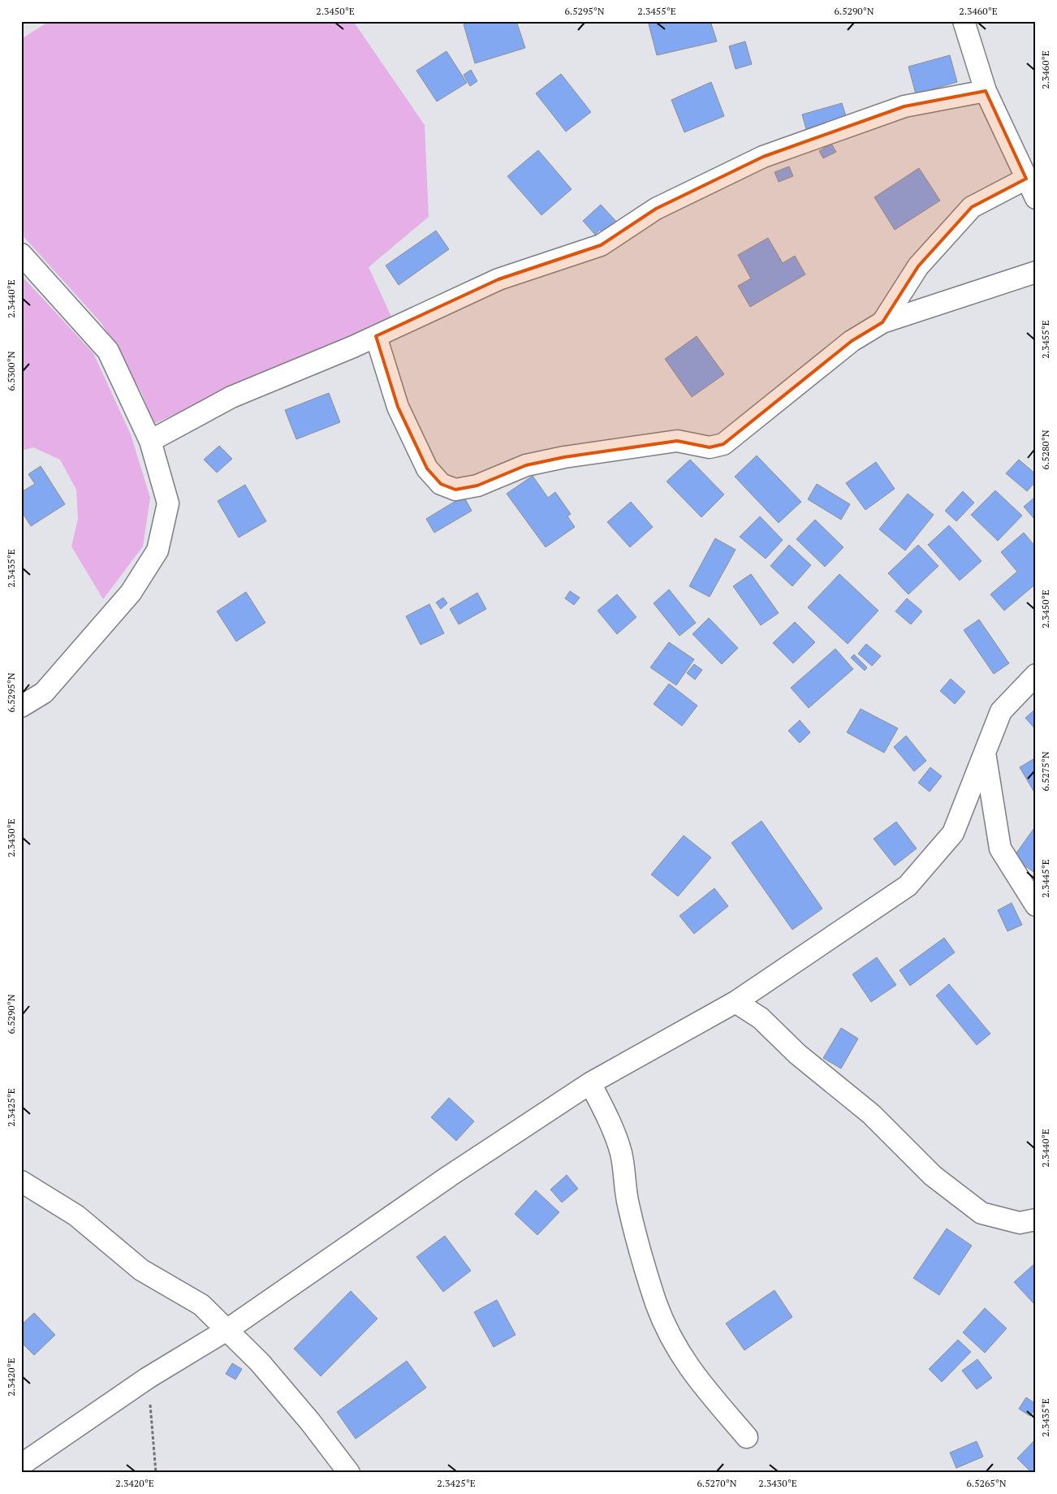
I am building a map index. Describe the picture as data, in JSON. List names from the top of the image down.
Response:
{
  "coordinates": [
    "2.3450°E",
    "6.5295°N",
    "2.3455°E",
    "6.5290°N",
    "2.3460°E",
    "2.3440°E",
    "6.5300°N",
    "6.5280°N",
    "2.3435°E",
    "6.5275°N",
    "2.3430°E",
    "2.3445°E",
    "2.3425°E",
    "2.3420°E",
    "6.5270°N",
    "6.5265°N"
  ]
}
